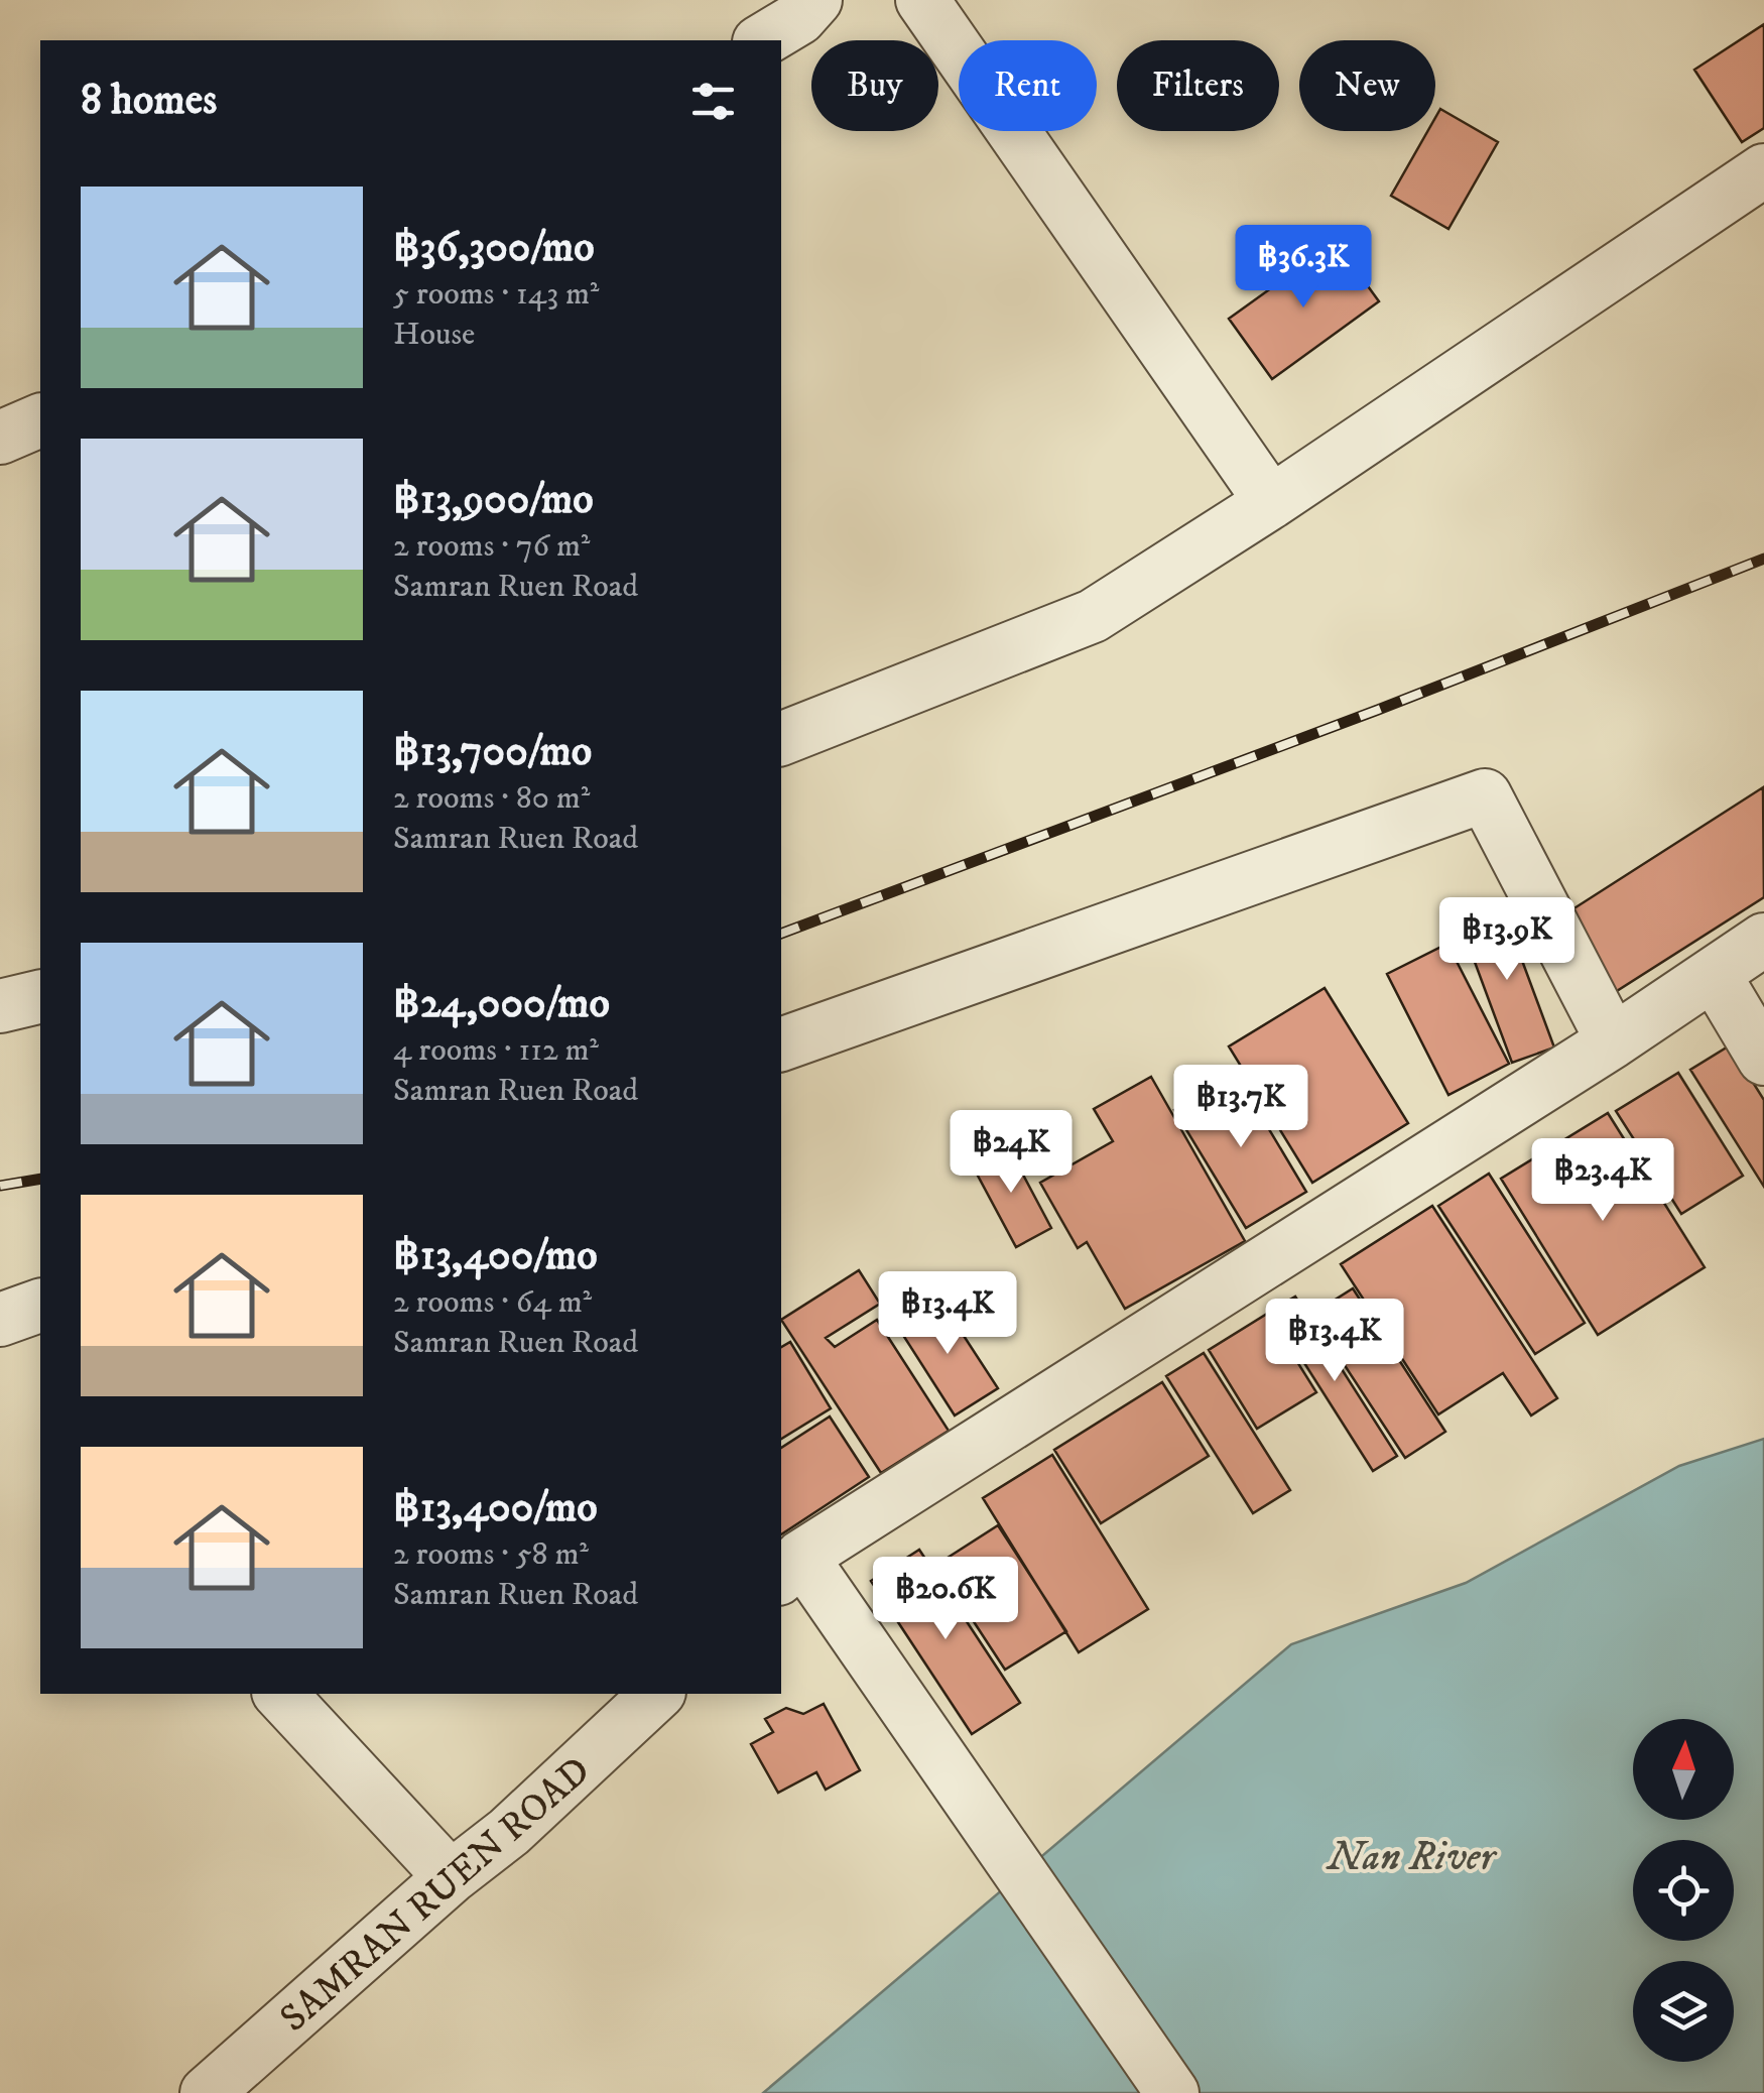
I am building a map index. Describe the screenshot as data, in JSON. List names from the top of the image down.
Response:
{
  "streets": {
    "street": ["SAMRAN RUEN ROAD"]
  },
  "water": ["Nan River"],
  "north": "top",
  "page": {
    "chip": [
      "Buy",
      "Rent",
      "Filters",
      "New"
    ],
    "heading": "8 homes",
    "list": [
      {
        "name": "฿36,300/mo",
        "note": "5 rooms · 143 m² · House"
      },
      {
        "name": "฿13,900/mo",
        "note": "2 rooms · 76 m² · Samran Ruen Road"
      },
      {
        "name": "฿13,700/mo",
        "note": "2 rooms · 80 m² · Samran Ruen Road"
      },
      {
        "name": "฿24,000/mo",
        "note": "4 rooms · 112 m² · Samran Ruen Road"
      },
      {
        "name": "฿13,400/mo",
        "note": "2 rooms · 64 m² · Samran Ruen Road"
      },
      {
        "name": "฿13,400/mo",
        "note": "2 rooms · 58 m² · Samran Ruen Road"
      }
    ],
    "price": [
      "฿36.3K",
      "฿13.9K",
      "฿13.7K",
      "฿24K",
      "฿23.4K",
      "฿13.4K",
      "฿13.4K",
      "฿20.6K"
    ]
  }
}
